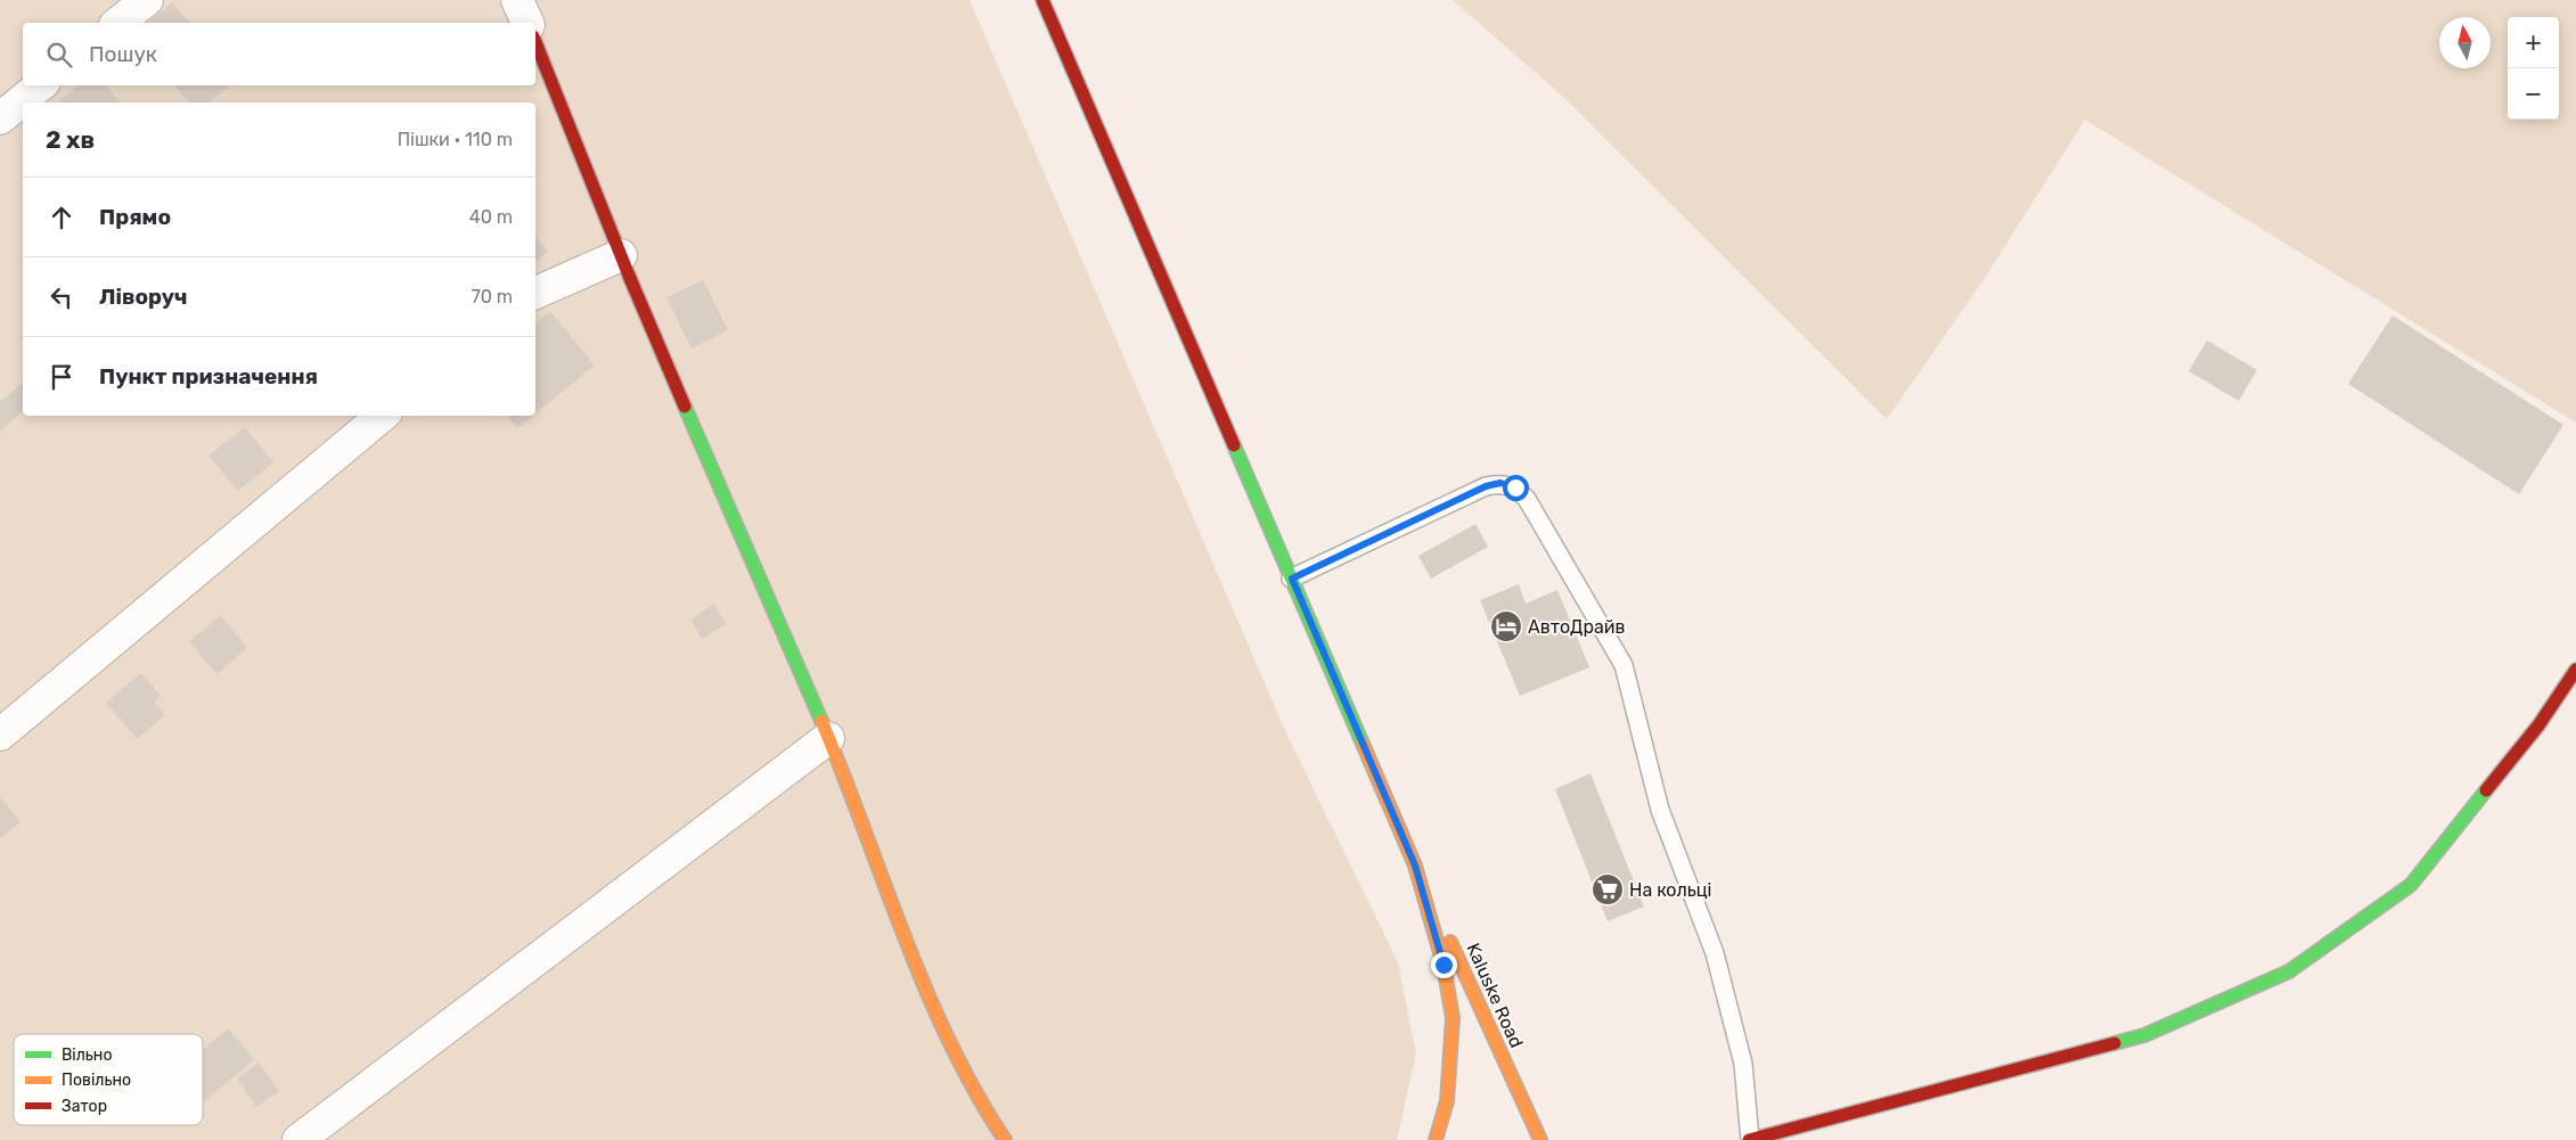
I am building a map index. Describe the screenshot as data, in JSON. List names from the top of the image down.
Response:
{
  "streets": {
    "street": ["Kaluske Road"]
  },
  "places": {
    "hotel": ["АвтоДрайв"],
    "supermarket": ["На кольці"]
  },
  "legend": ["Вільно", "Повільно", "Затор"],
  "north": "top",
  "page": {
    "map_buttons": ["+", "−"],
    "search": "Пошук",
    "heading": ["2 хв", "Пішки · 110 m"],
    "list": [
      ["Прямо", "40 m"],
      ["Ліворуч", "70 m"],
      "Пункт призначення"
    ]
  }
}
